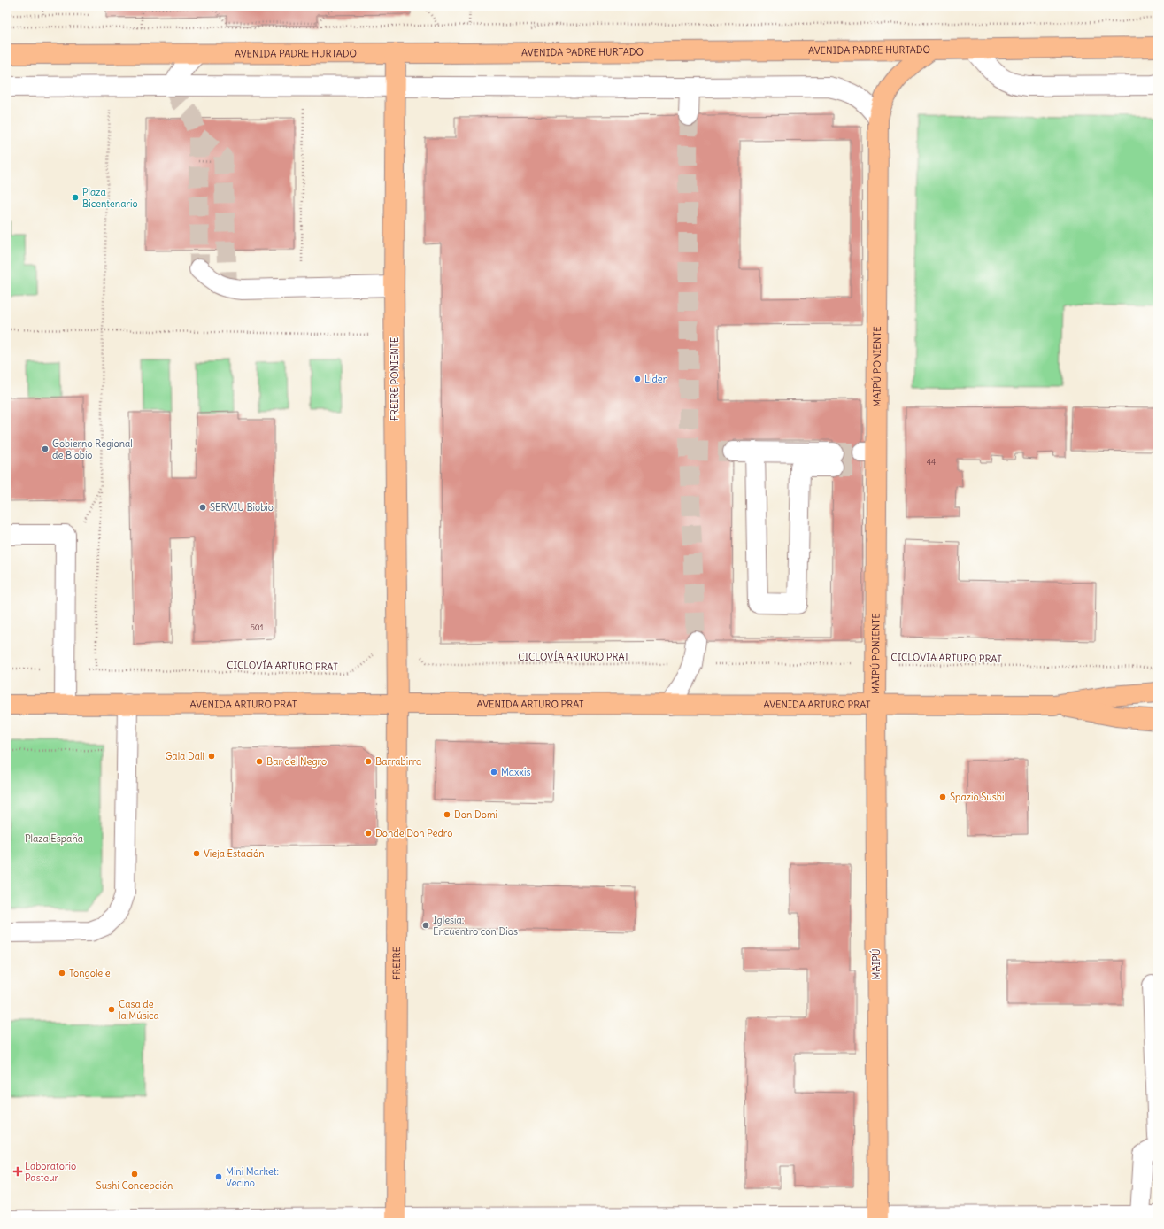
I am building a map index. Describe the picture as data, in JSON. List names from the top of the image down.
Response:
{
  "streets": {
    "main road": [
      "AVENIDA PADRE HURTADO",
      "MAIPÚ PONIENTE",
      "FREIRE PONIENTE",
      "AVENIDA ARTURO PRAT",
      "FREIRE",
      "MAIPÚ"
    ],
    "path": ["CICLOVÍA ARTURO PRAT"]
  },
  "crossings": [
    ["AVENIDA PADRE HURTADO", "MAIPÚ PONIENTE"],
    ["AVENIDA PADRE HURTADO", "FREIRE PONIENTE"],
    ["MAIPÚ PONIENTE", "CICLOVÍA ARTURO PRAT"],
    ["MAIPÚ PONIENTE", "AVENIDA ARTURO PRAT"],
    ["MAIPÚ PONIENTE", "MAIPÚ"],
    ["FREIRE PONIENTE", "CICLOVÍA ARTURO PRAT"],
    ["FREIRE PONIENTE", "AVENIDA ARTURO PRAT"],
    ["FREIRE PONIENTE", "FREIRE"],
    ["AVENIDA ARTURO PRAT", "FREIRE"],
    ["AVENIDA ARTURO PRAT", "MAIPÚ"]
  ],
  "parks": ["Plaza España"],
  "places": {
    "other": [
      "Plaza Bicentenario",
      "Lider",
      "Gobierno Regional de Biobío",
      "SERVIU Biobio",
      "Gala Dalí",
      "Bar del Negro",
      "Barrabirra",
      "Maxxis",
      "Spazio Sushi",
      "Don Domi",
      "Donde Don Pedro",
      "Vieja Estación",
      "Iglesia: Encuentro con Dios",
      "Tongolele",
      "Casa de la Música",
      "Sushi Concepción",
      "Mini Market: Vecino"
    ],
    "health": ["Laboratorio Pasteur"]
  },
  "house_numbers": ["44", "501"]
}
